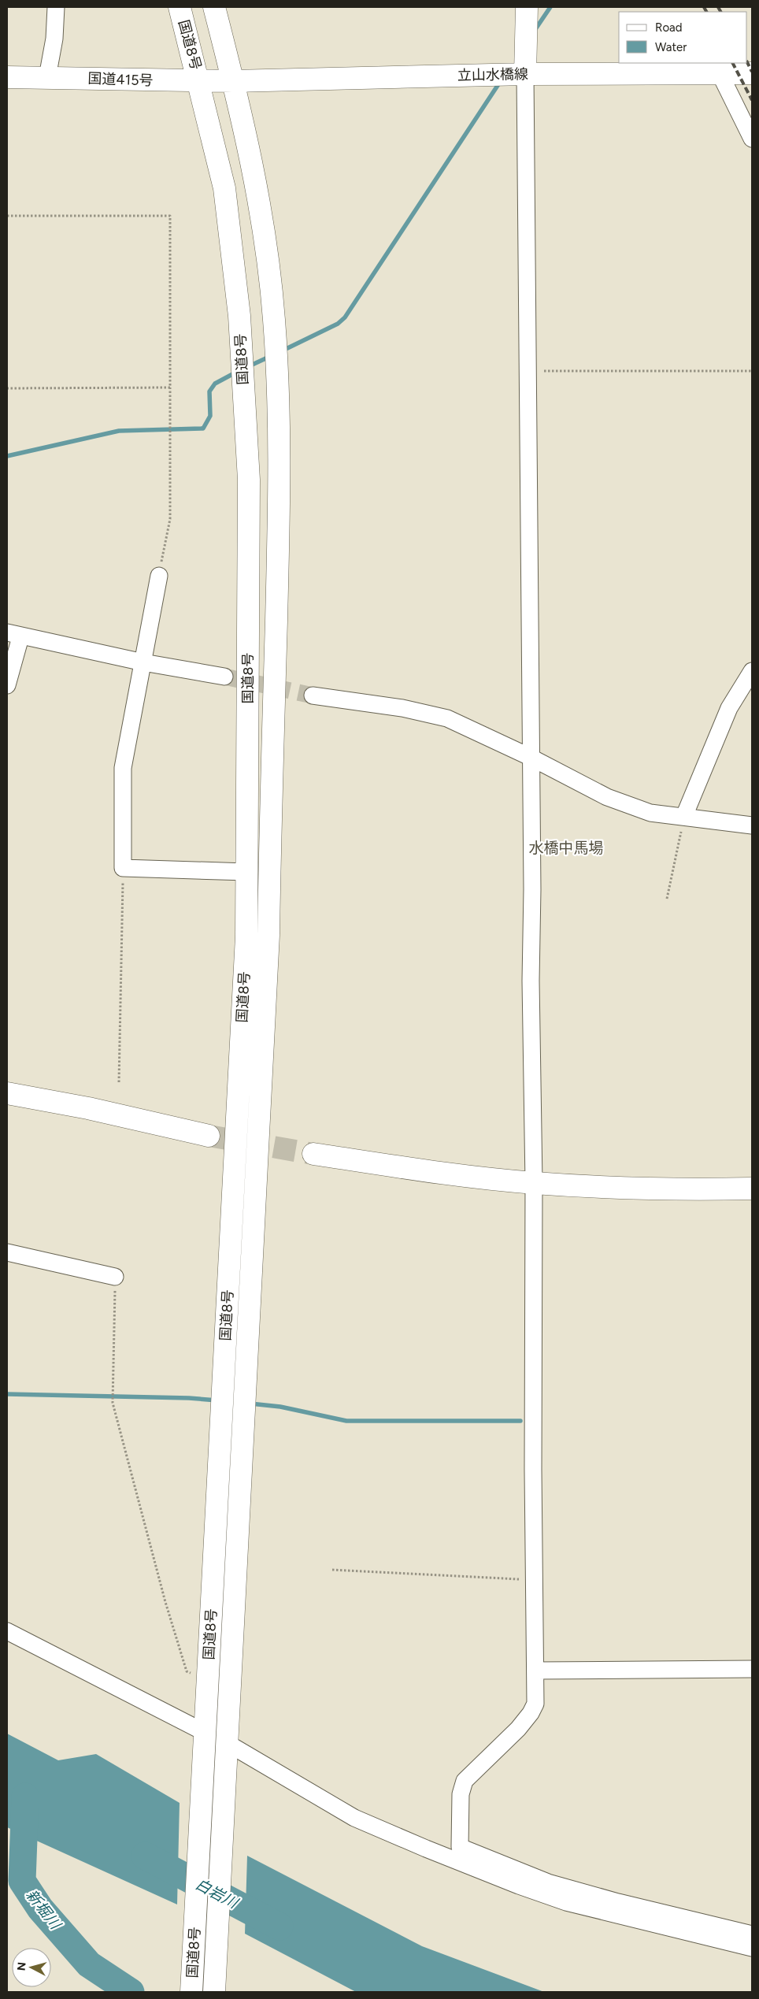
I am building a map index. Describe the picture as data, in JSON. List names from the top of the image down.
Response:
{
  "streets": {
    "main road": ["国道8号", "立山水橋線", "国道415号"]
  },
  "crossings": [
    ["国道8号", "立山水橋線"],
    ["国道8号", "国道415号"],
    ["立山水橋線", "国道415号"]
  ],
  "districts": ["水橋中馬場"],
  "water": ["白岩川", "新堀川"],
  "legend": ["Road", "Water"],
  "north": "left"
}
